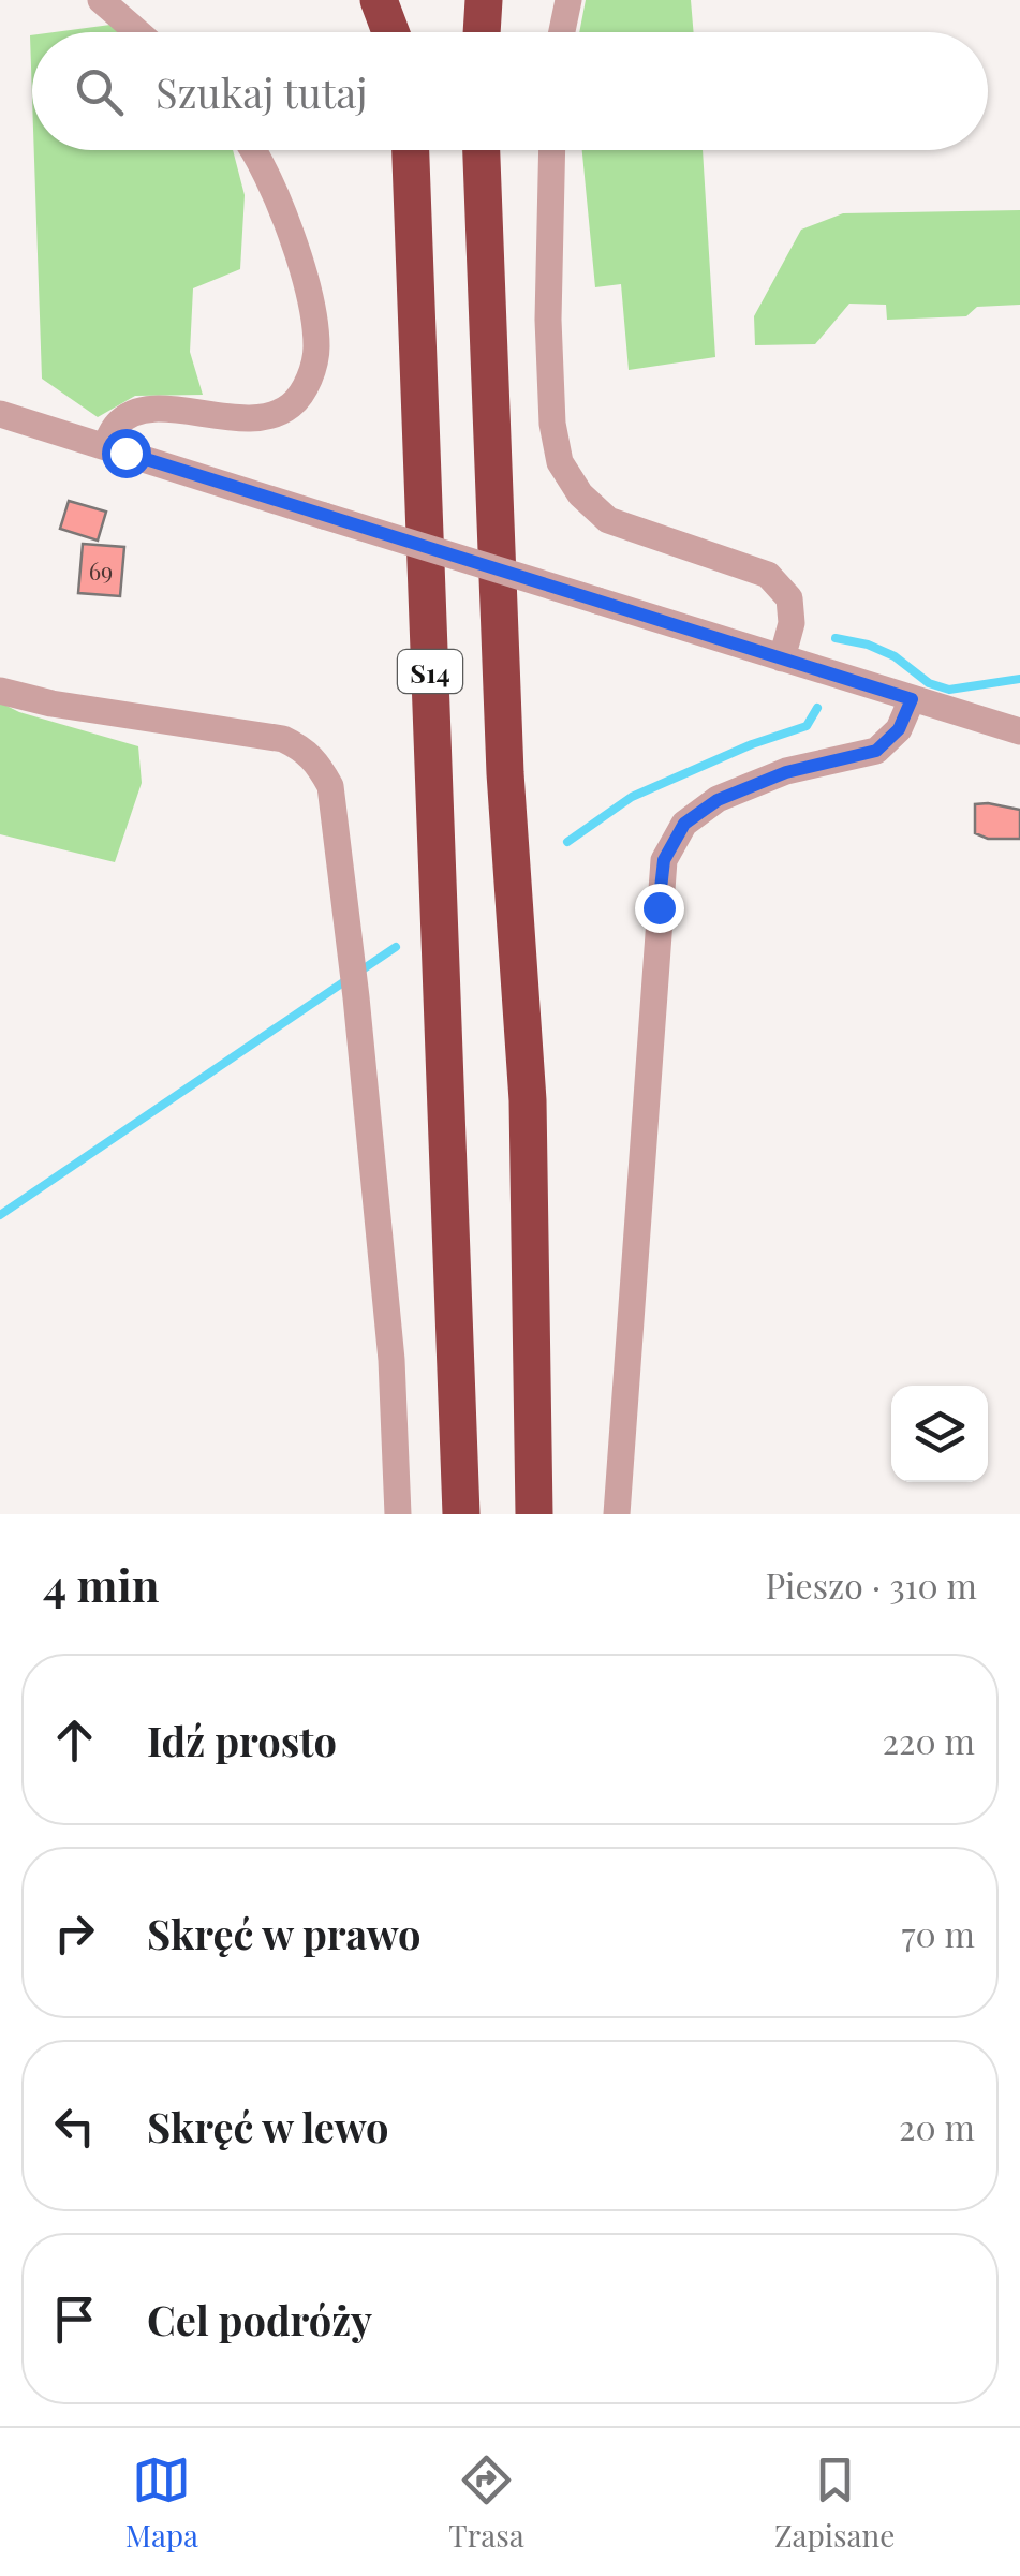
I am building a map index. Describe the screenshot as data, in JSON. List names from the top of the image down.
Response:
{
  "streets": {
    "highway": ["S14"]
  },
  "house_numbers": ["69"],
  "page": {
    "search": "Szukaj tutaj",
    "heading": ["4 min", "Pieszo · 310 m"],
    "list": [
      ["Idź prosto", "220 m"],
      ["Skręć w prawo", "70 m"],
      ["Skręć w lewo", "20 m"],
      "Cel podróży"
    ],
    "nav": ["Mapa", "Trasa", "Zapisane"]
  }
}
